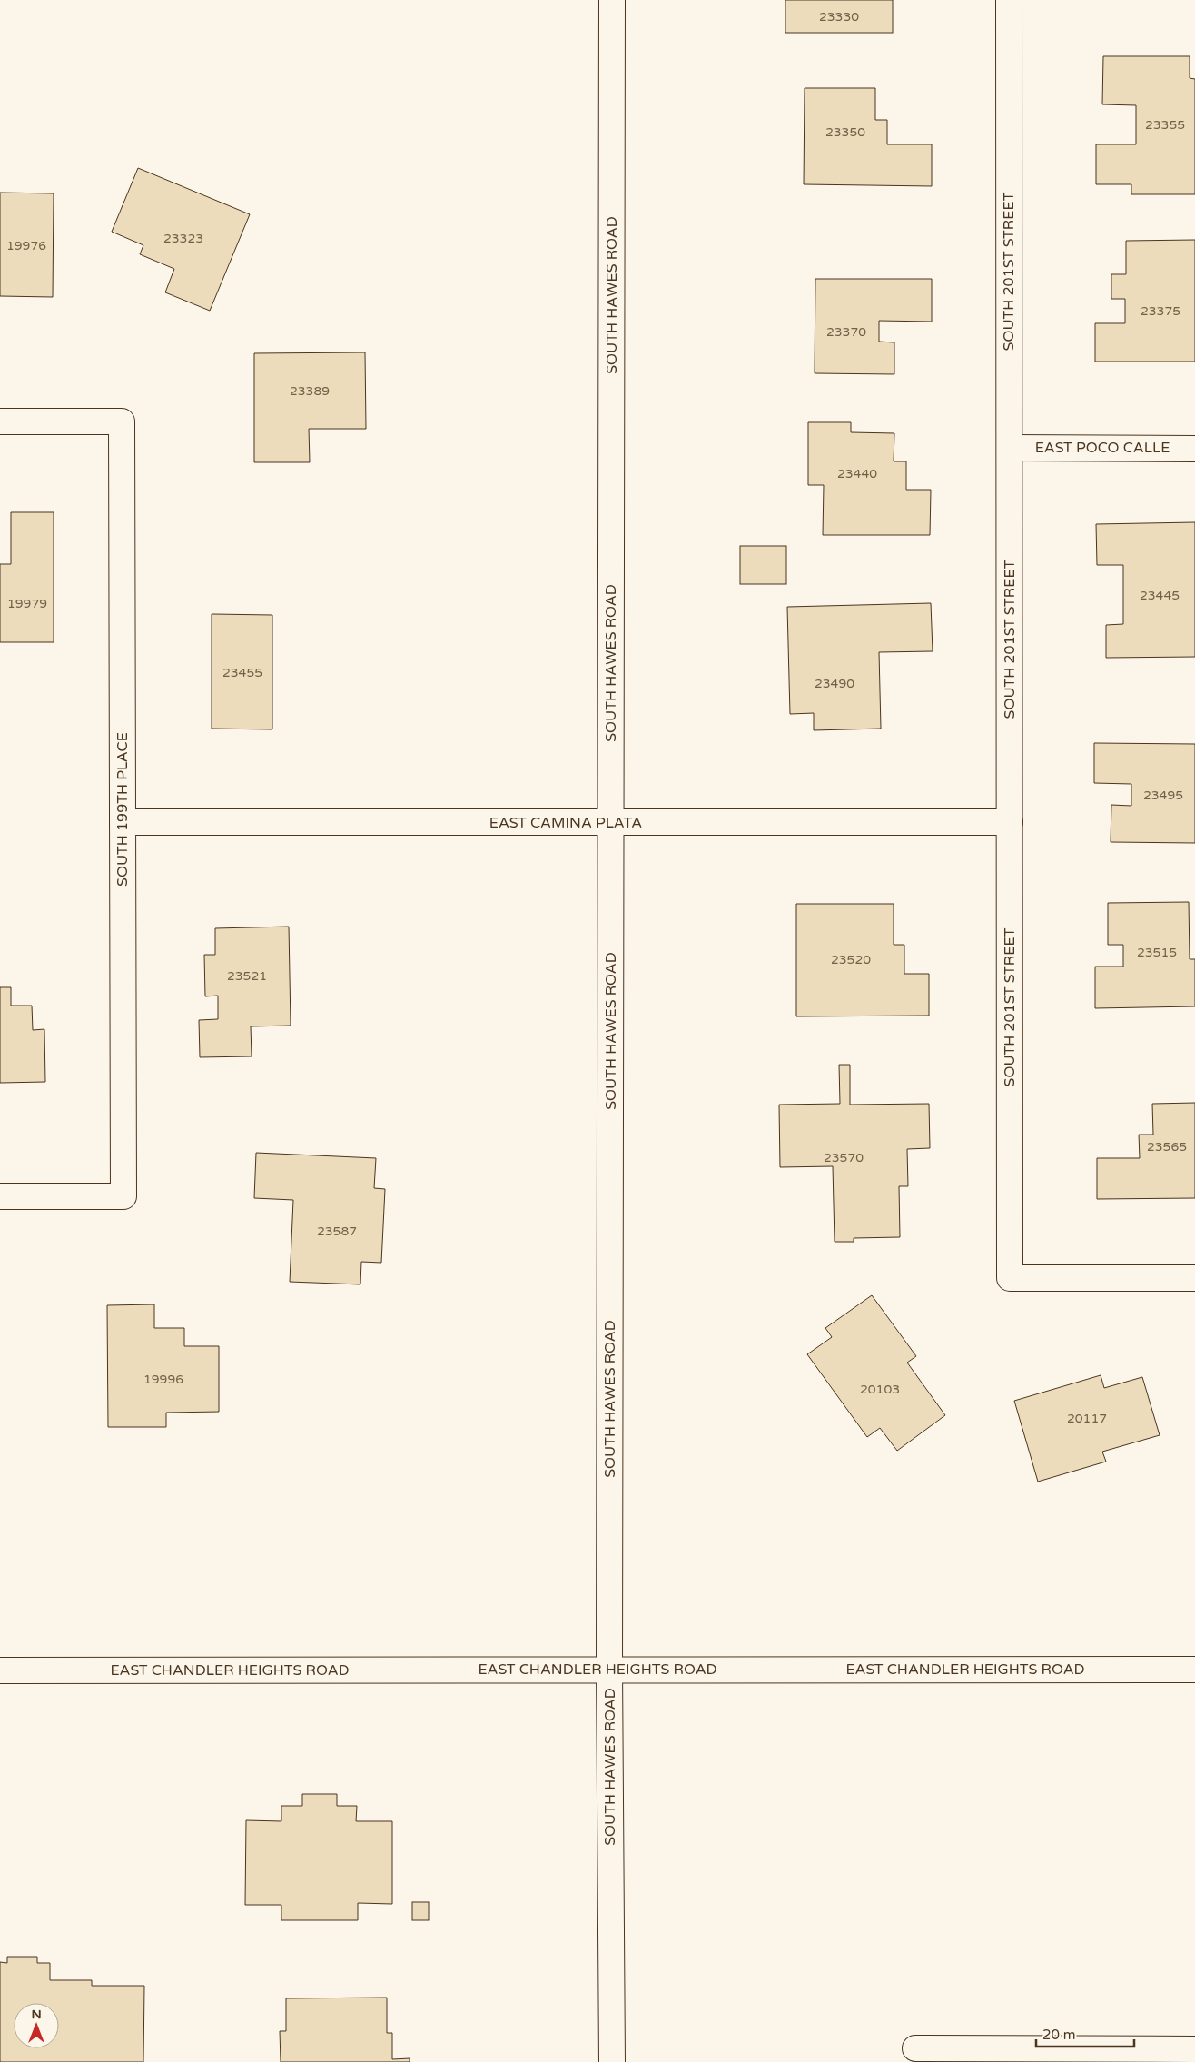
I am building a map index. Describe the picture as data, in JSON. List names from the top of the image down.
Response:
{
  "streets": {
    "street": [
      "SOUTH 201ST STREET",
      "SOUTH HAWES ROAD",
      "EAST POCO CALLE",
      "SOUTH 199TH PLACE",
      "EAST CAMINA PLATA",
      "EAST CHANDLER HEIGHTS ROAD"
    ]
  },
  "crossings": [
    ["SOUTH 201ST STREET", "EAST POCO CALLE"],
    ["SOUTH 201ST STREET", "EAST CAMINA PLATA"],
    ["SOUTH HAWES ROAD", "EAST CAMINA PLATA"],
    ["SOUTH HAWES ROAD", "EAST CHANDLER HEIGHTS ROAD"],
    ["SOUTH 199TH PLACE", "EAST CAMINA PLATA"]
  ],
  "house_numbers": [
    "23330",
    "23355",
    "23350",
    "23323",
    "19976",
    "23375",
    "23370",
    "23389",
    "23440",
    "23445",
    "19979",
    "23455",
    "23490",
    "23495",
    "23515",
    "23520",
    "23521",
    "23565",
    "23570",
    "23587",
    "19996",
    "20103",
    "20117"
  ],
  "scale_bar": "20 m",
  "north": "top"
}
